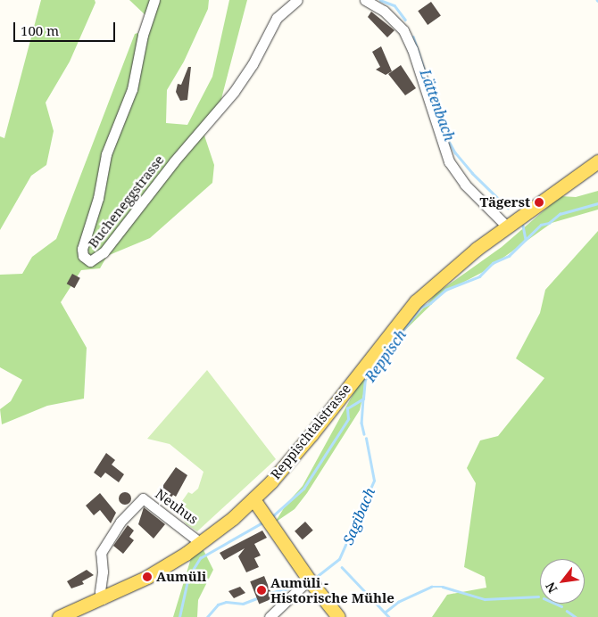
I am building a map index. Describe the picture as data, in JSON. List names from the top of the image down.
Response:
{
  "streets": {
    "main road": ["Reppischtalstrasse"],
    "street": ["Bucheneggstrasse", "Neuhus"]
  },
  "crossings": [
    ["Reppischtalstrasse", "Neuhus"]
  ],
  "water": ["Lättenbach", "Reppisch", "Sagibach"],
  "places": ["Tägerst", "Aumüli", "Aumüli - Historische Mühle"],
  "scale_bar": "100 m",
  "north": "bottom left"
}
